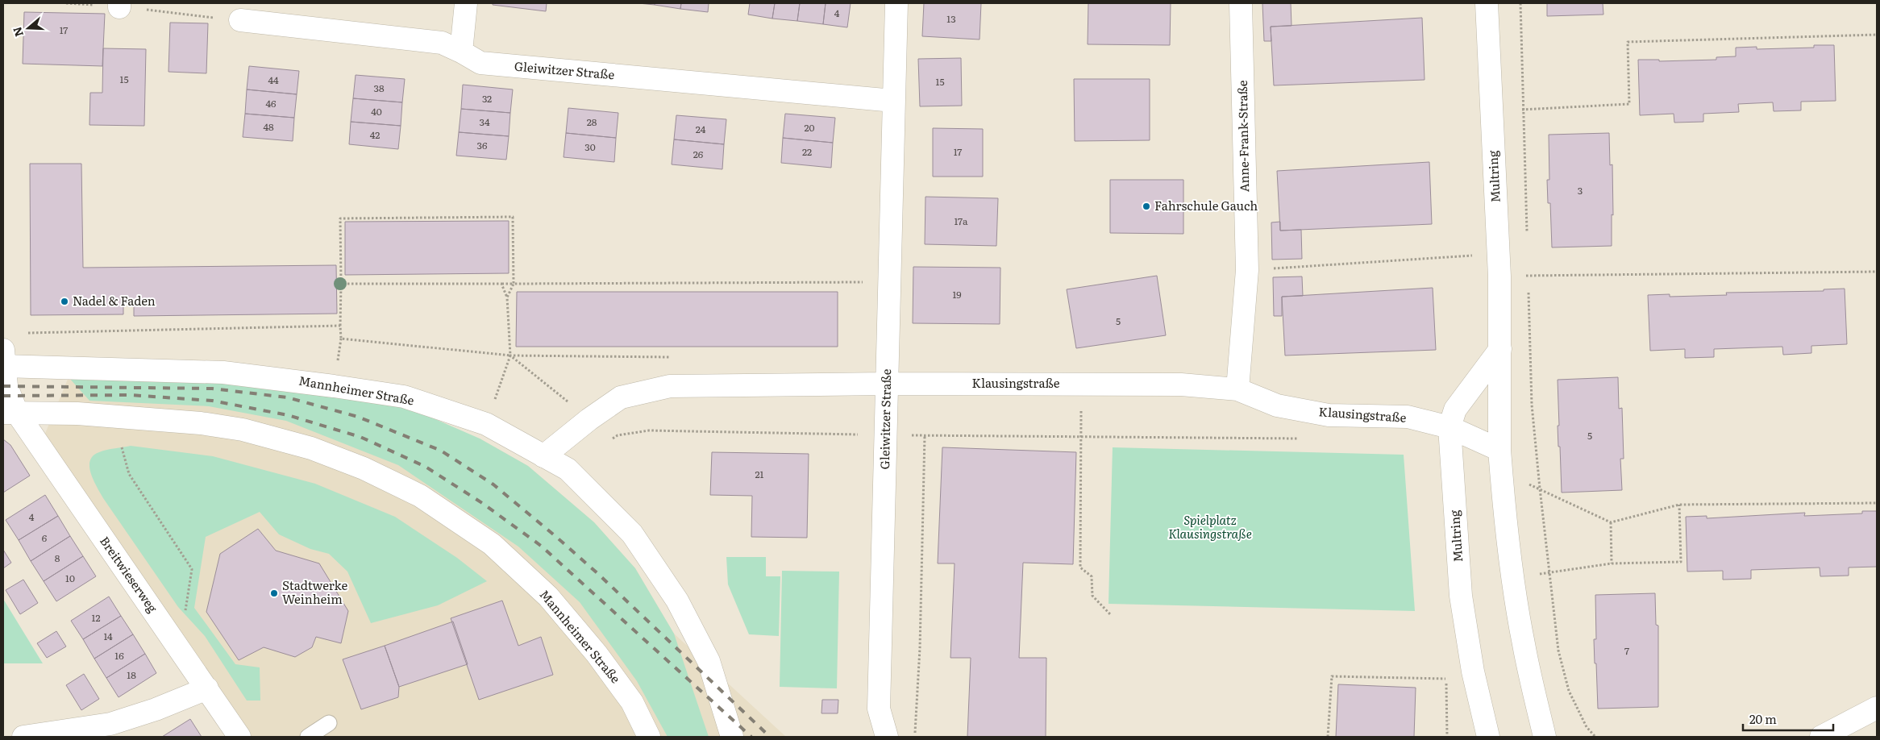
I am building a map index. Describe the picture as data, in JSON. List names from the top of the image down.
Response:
{
  "streets": {
    "street": [
      "Gleiwitzer Straße",
      "Anne-Frank-Straße",
      "Multring",
      "Klausingstraße",
      "Mannheimer Straße",
      "Breitwieserweg"
    ]
  },
  "crossings": [
    ["Gleiwitzer Straße", "Klausingstraße"],
    ["Anne-Frank-Straße", "Klausingstraße"],
    ["Multring", "Klausingstraße"],
    ["Klausingstraße", "Mannheimer Straße"],
    ["Mannheimer Straße", "Breitwieserweg"]
  ],
  "parks": ["Spielplatz Klausingstraße"],
  "places": ["Fahrschule Gauch", "Nadel & Faden", "Stadtwerke Weinheim"],
  "house_numbers": [
    "4",
    "13",
    "17",
    "15",
    "44",
    "15",
    "38",
    "32",
    "46",
    "40",
    "34",
    "28",
    "48",
    "20",
    "24",
    "42",
    "36",
    "30",
    "22",
    "17",
    "26",
    "3",
    "17a",
    "19",
    "5",
    "5",
    "21",
    "4",
    "6",
    "8",
    "10",
    "12",
    "14",
    "7",
    "16",
    "18"
  ],
  "scale_bar": "20 m",
  "north": "left"
}
